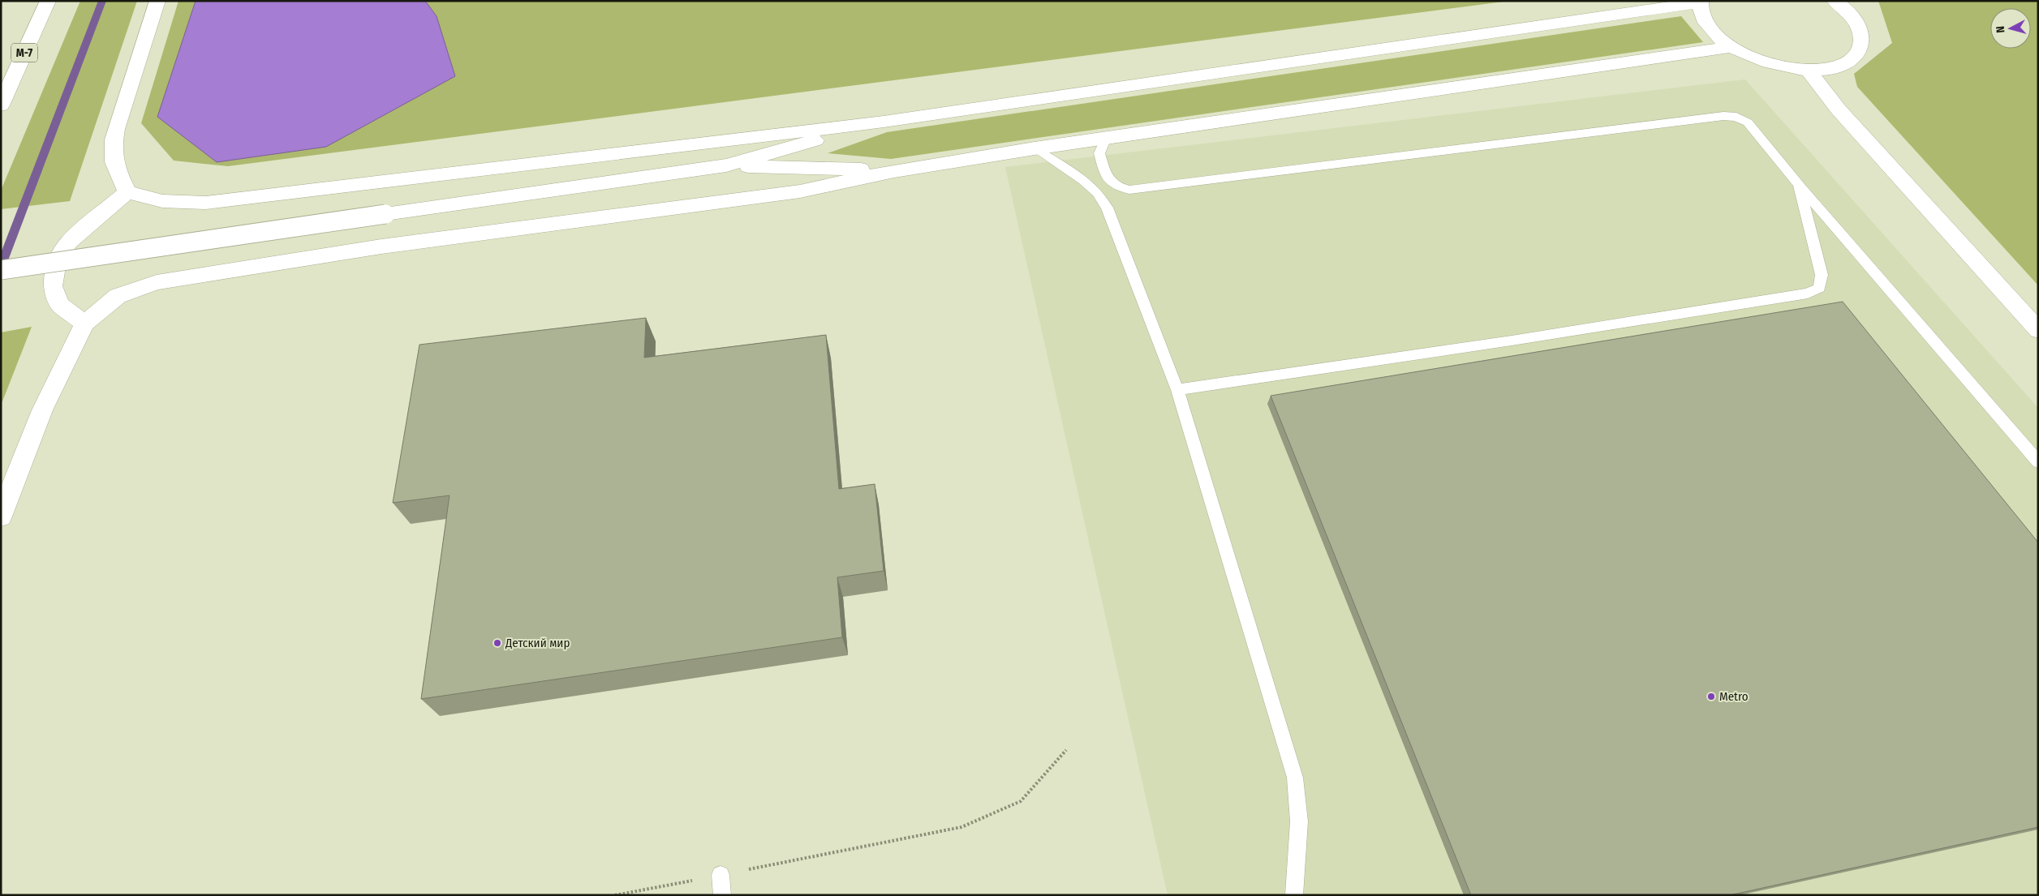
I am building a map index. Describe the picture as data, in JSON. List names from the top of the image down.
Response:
{
  "streets": {
    "main road": ["М-7"]
  },
  "places": ["Детский мир", "Metro"],
  "north": "left"
}
